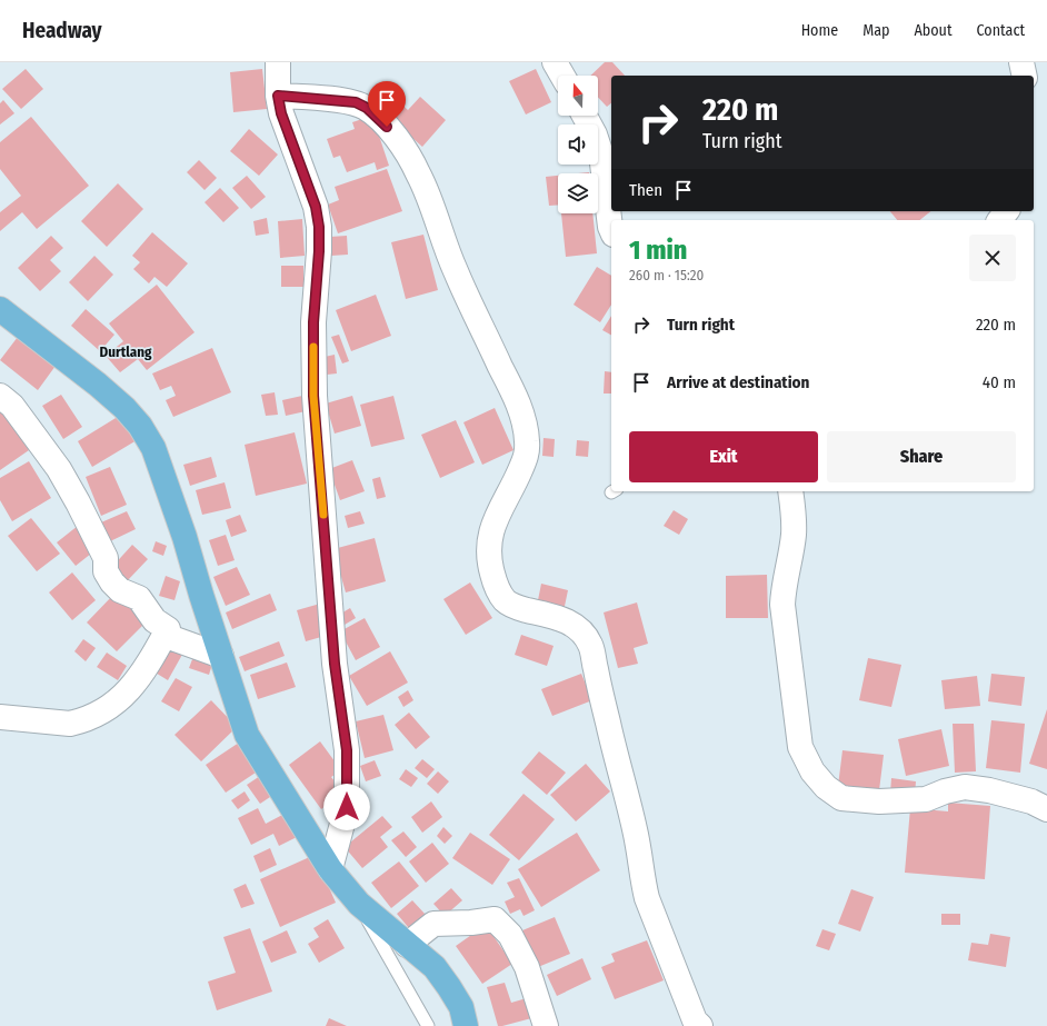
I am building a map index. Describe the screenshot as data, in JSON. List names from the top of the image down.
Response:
{
  "districts": ["Durtlang"],
  "north": "top",
  "page": {
    "header": "Headway",
    "nav": [
      "Home",
      "Map",
      "About",
      "Contact"
    ],
    "turn": ["220 m", "Turn right"],
    "then": "Then",
    "heading": ["1 min", "260 m · 15:20"],
    "list": [
      {
        "name": "Turn right",
        "value": "220 m"
      },
      {
        "name": "Arrive at destination",
        "value": "40 m"
      }
    ],
    "buttons": ["Exit", "Share"]
  }
}
